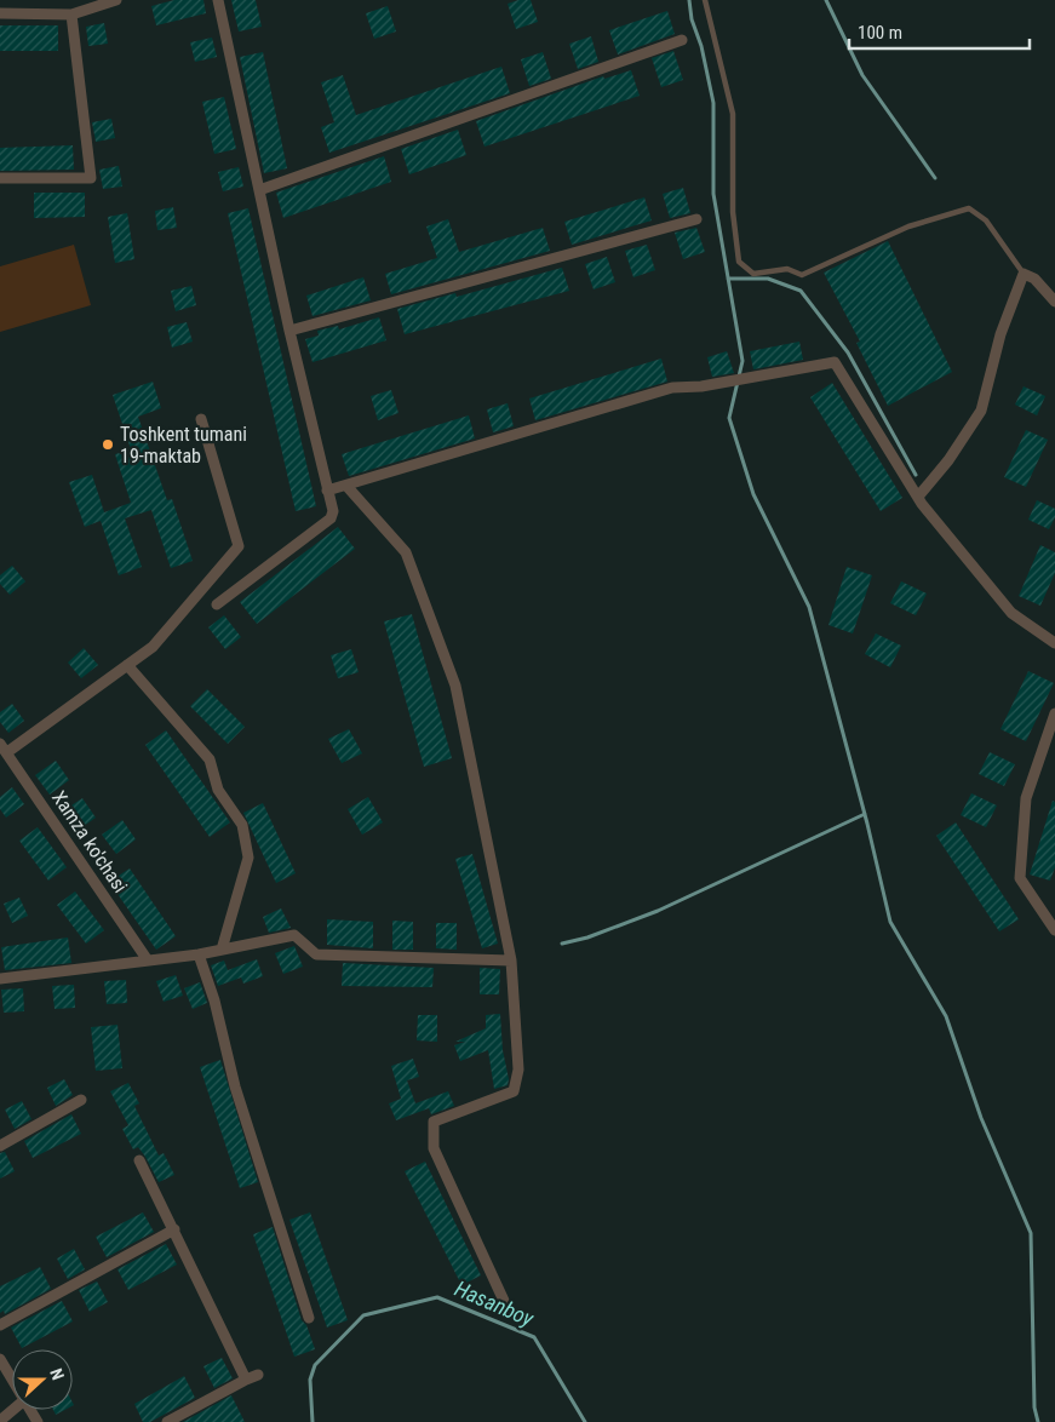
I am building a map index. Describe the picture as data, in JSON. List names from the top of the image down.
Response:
{
  "streets": {
    "street": ["Xamza ko'chasi"]
  },
  "water": ["Hasanboy"],
  "places": ["Toshkent tumani 19-maktab"],
  "scale_bar": "100 m",
  "north": "right"
}
